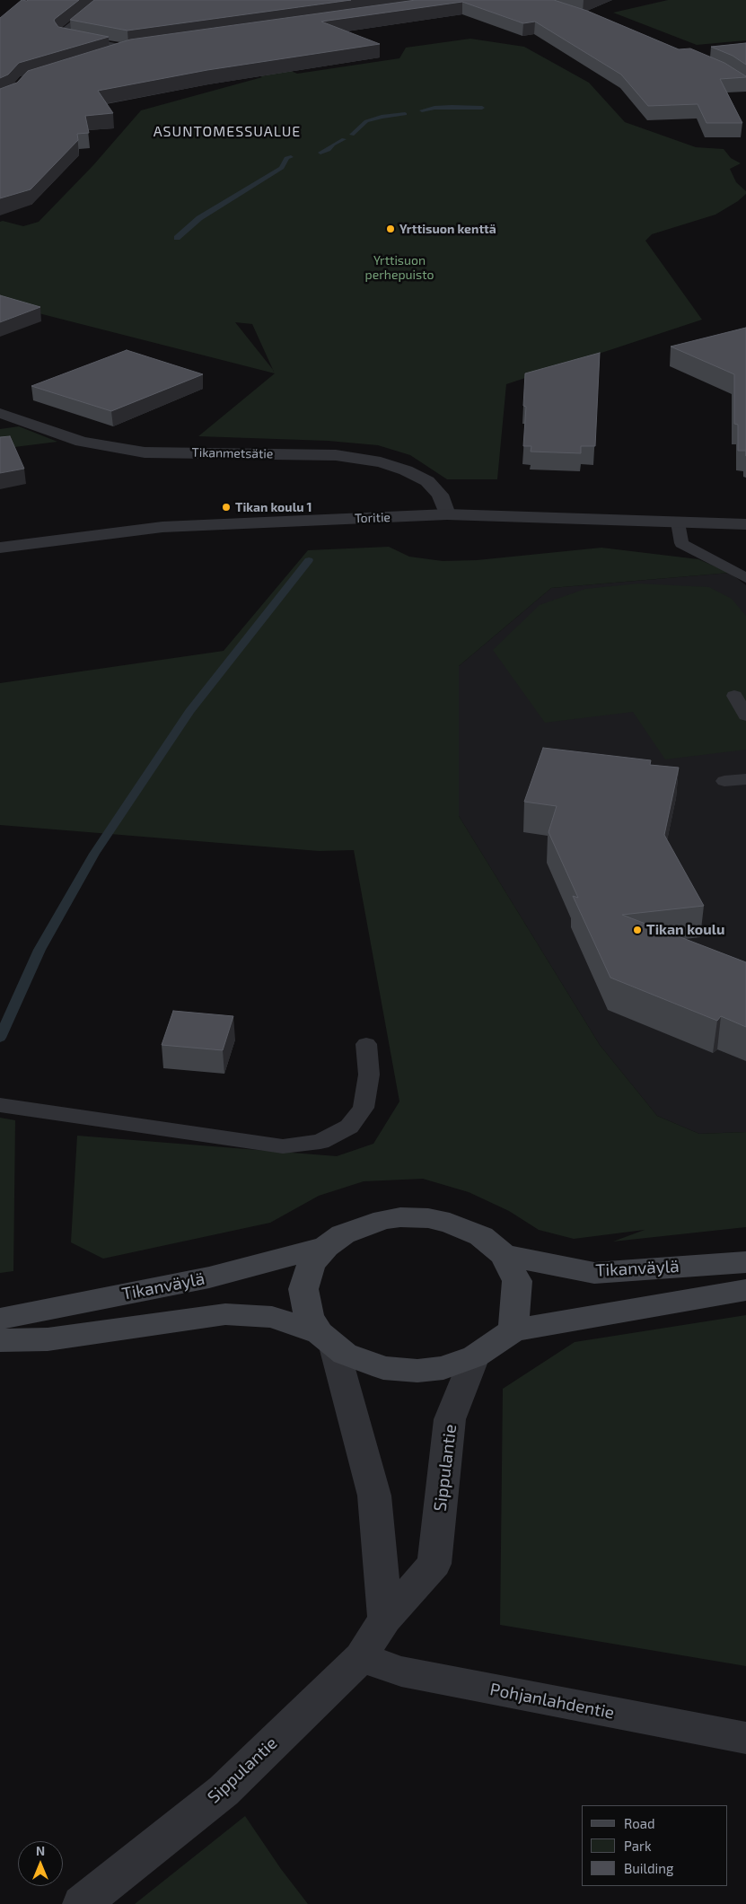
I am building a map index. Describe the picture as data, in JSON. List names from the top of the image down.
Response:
{
  "streets": {
    "main road": ["Tikanväylä"],
    "street": [
      "Tikanmetsätie",
      "Toritie",
      "Sippulantie",
      "Pohjanlahdentie"
    ]
  },
  "crossings": [
    ["Tikanmetsätie", "Toritie"],
    ["Sippulantie", "Pohjanlahdentie"]
  ],
  "districts": ["ASUNTOMESSUALUE"],
  "parks": ["Yrttisuon perhepuisto"],
  "places": ["Yrttisuon kenttä", "Tikan koulu 1", "Tikan koulu"],
  "legend": ["Road", "Park", "Building"],
  "north": "top"
}
